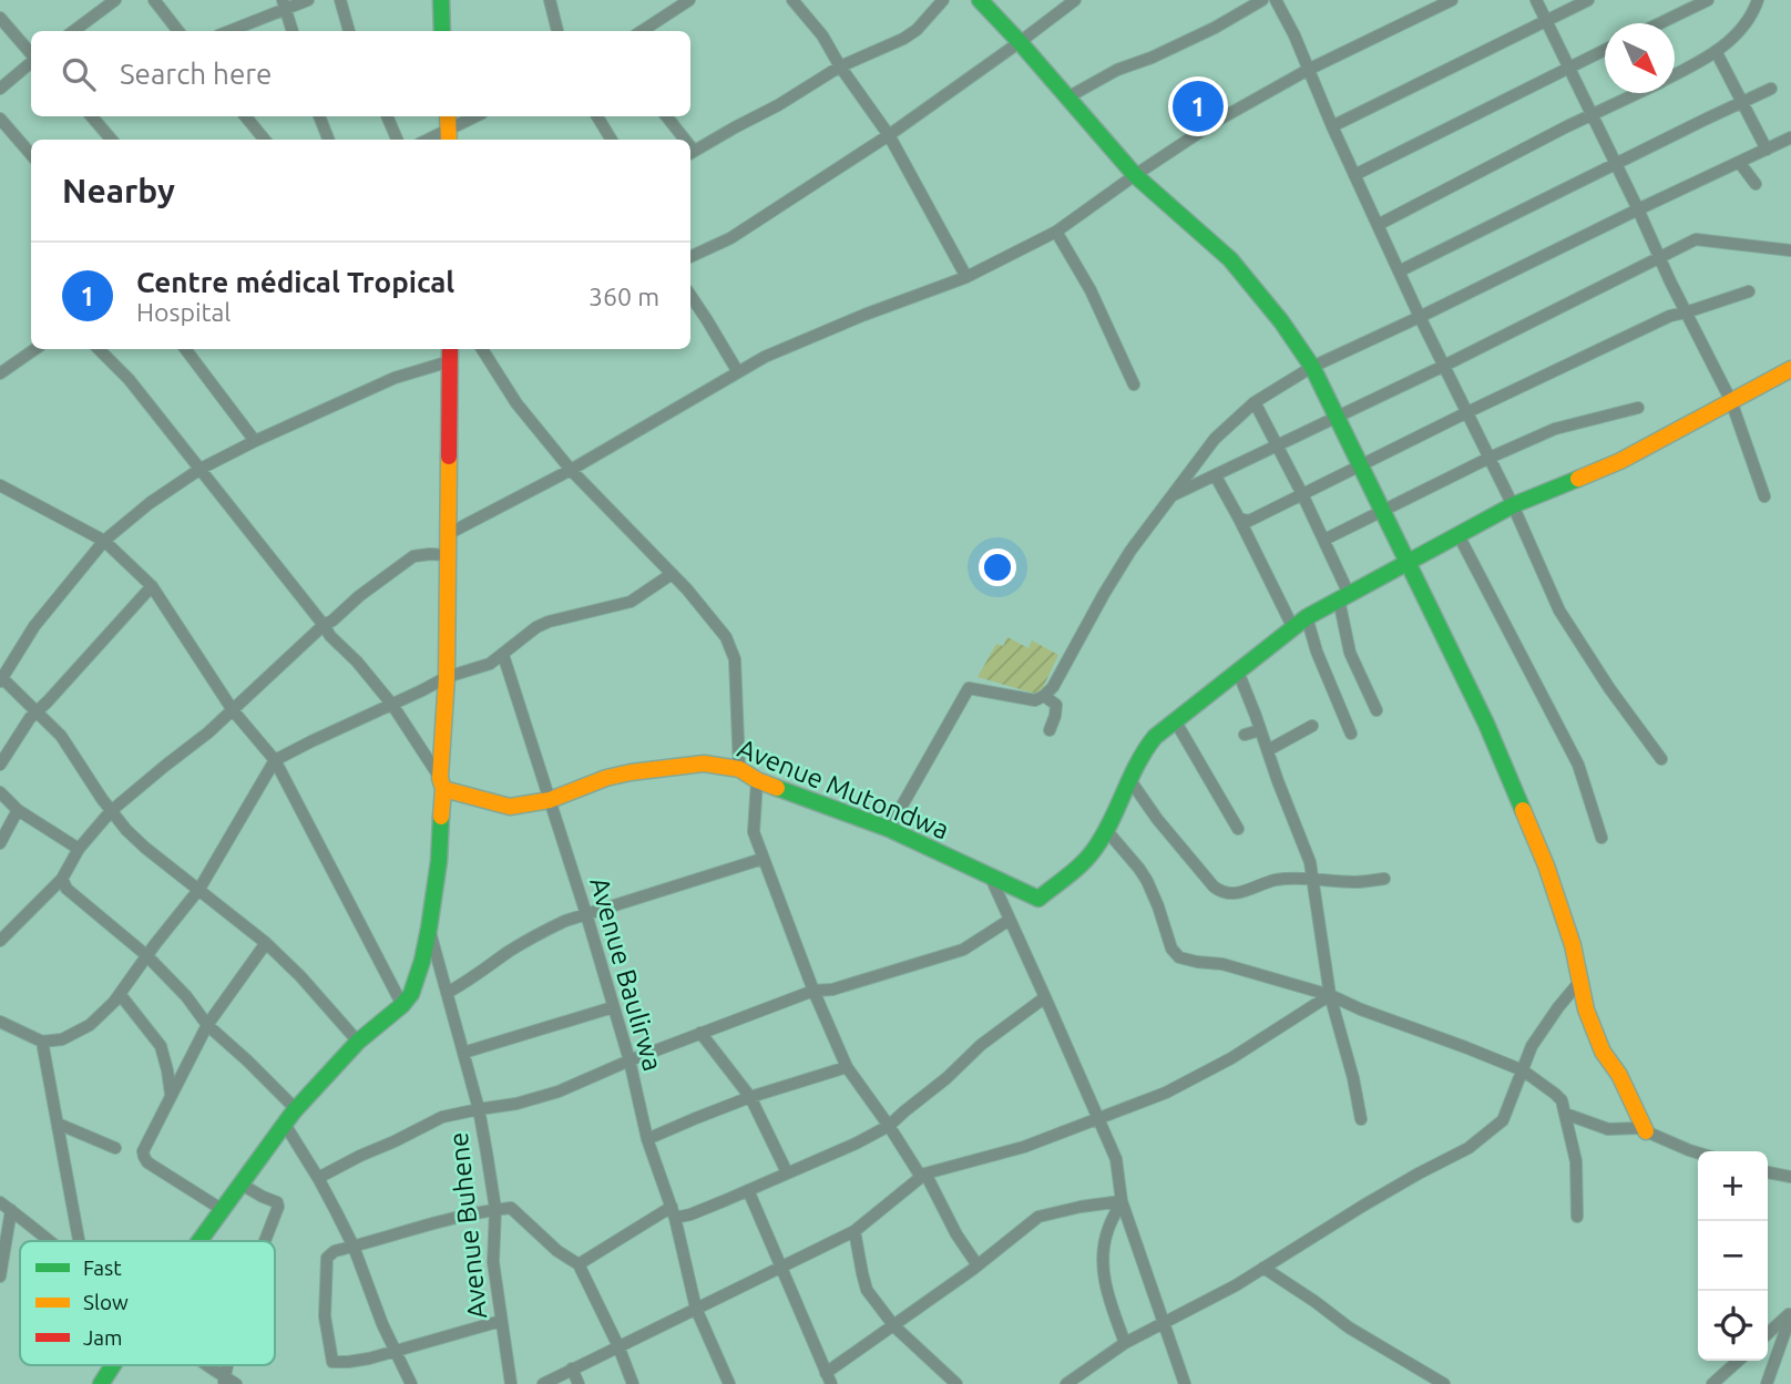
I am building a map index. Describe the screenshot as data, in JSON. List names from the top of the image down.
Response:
{
  "streets": {
    "street": ["Avenue Mutondwa", "Avenue Baulirwa", "Avenue Buhene"]
  },
  "crossings": [
    ["Avenue Mutondwa", "Avenue Baulirwa"]
  ],
  "legend": ["Fast", "Slow", "Jam"],
  "north": "bottom right",
  "page": {
    "search": "Search here",
    "pins": "1",
    "heading": "Nearby",
    "list": [
      {
        "mark": "1",
        "name": "Centre médical Tropical",
        "note": "Hospital",
        "value": "360 m"
      }
    ],
    "map_buttons": ["+", "−"]
  }
}
